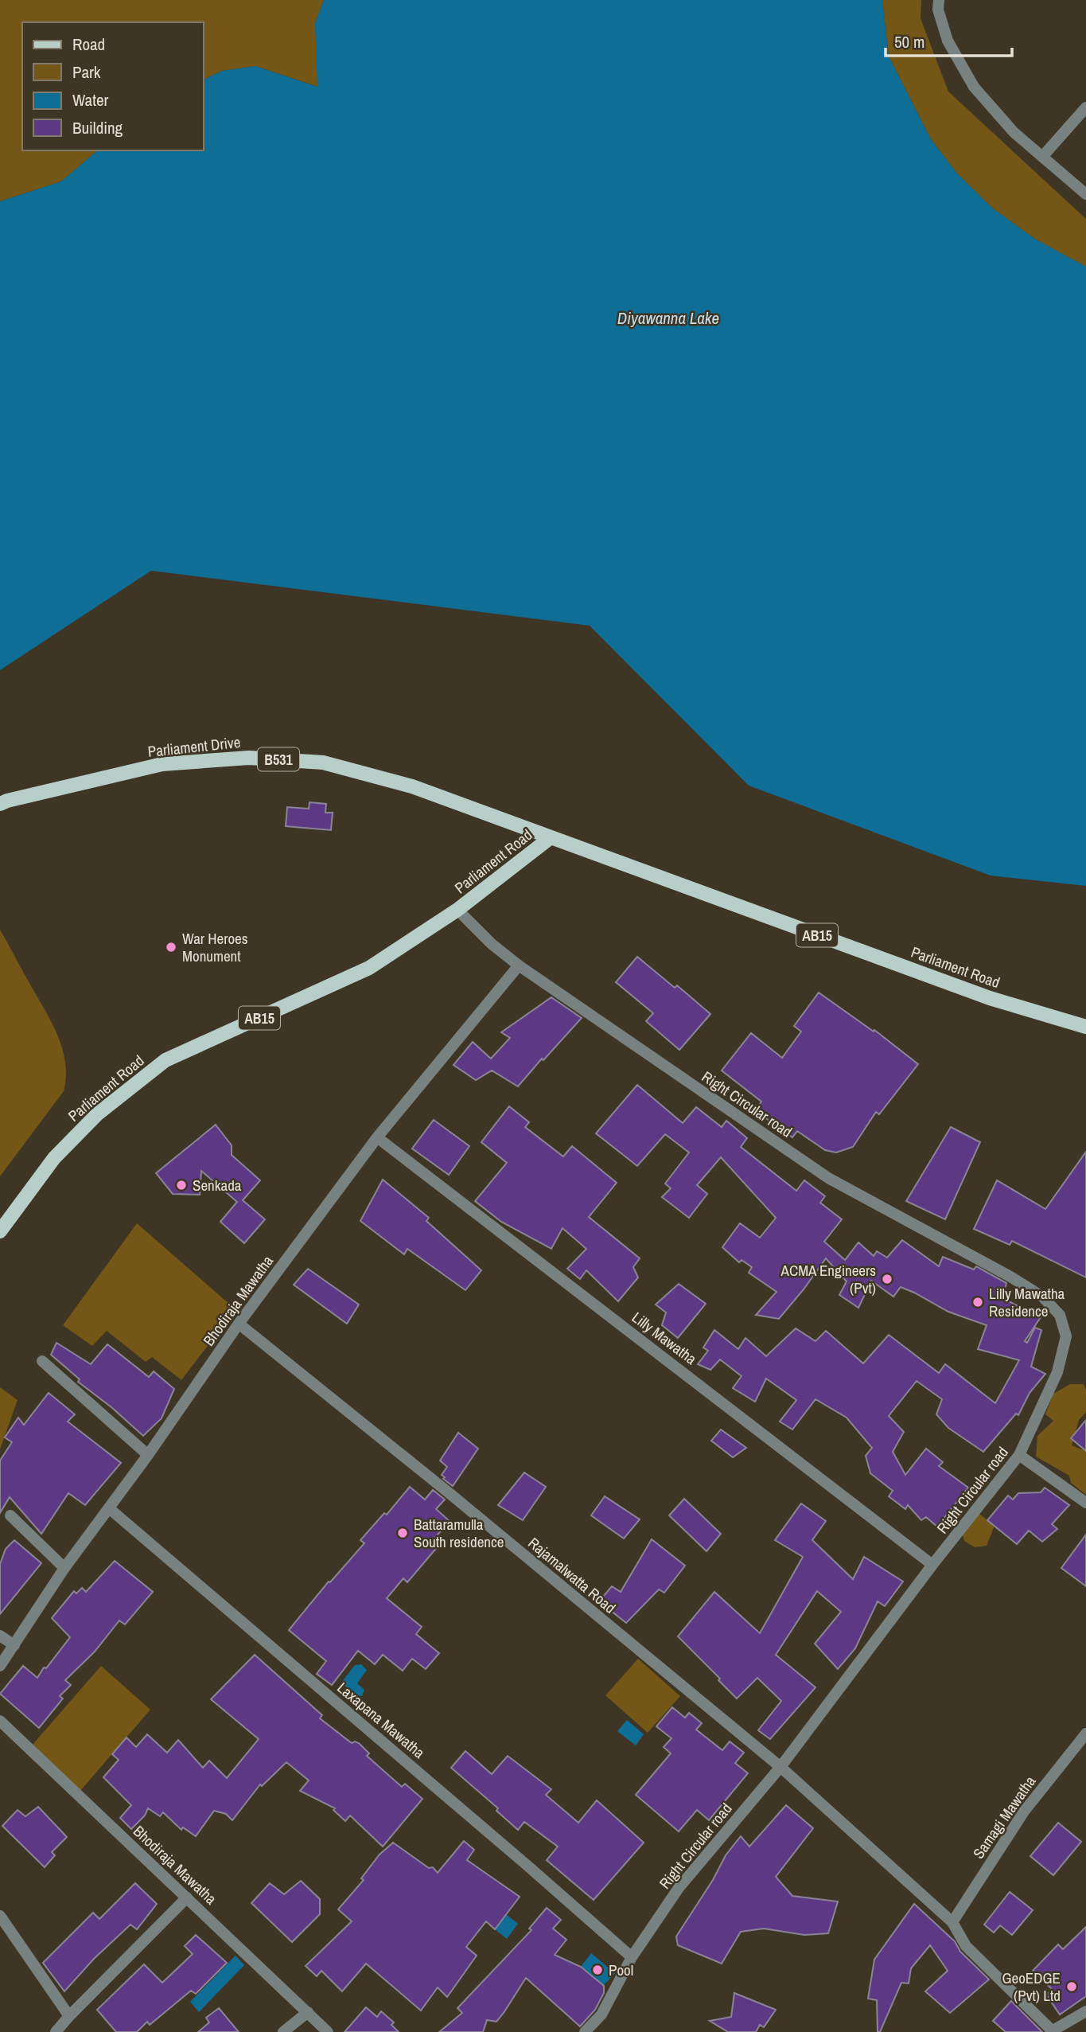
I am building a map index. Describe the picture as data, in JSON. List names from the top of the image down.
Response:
{
  "streets": {
    "main road": [
      "Parliament Drive",
      "B531",
      "Parliament Road",
      "AB15"
    ],
    "street": [
      "Right Circular road",
      "Bhodiraja Mawatha",
      "Lilly Mawatha",
      "Rajamalwatta Road",
      "Laxapana Mawatha",
      "Samagi Mawatha"
    ]
  },
  "crossings": [
    ["Parliament Drive", "Parliament Road"],
    ["Parliament Road", "Right Circular road"],
    ["Right Circular road", "Bhodiraja Mawatha"],
    ["Right Circular road", "Lilly Mawatha"],
    ["Right Circular road", "Rajamalwatta Road"],
    ["Right Circular road", "Laxapana Mawatha"],
    ["Bhodiraja Mawatha", "Lilly Mawatha"],
    ["Bhodiraja Mawatha", "Rajamalwatta Road"],
    ["Bhodiraja Mawatha", "Laxapana Mawatha"],
    ["Rajamalwatta Road", "Samagi Mawatha"]
  ],
  "water": ["Diyawanna Lake"],
  "places": [
    "War Heroes Monument",
    "Senkada",
    "ACMA Engineers (Pvt)",
    "Lilly Mawatha Residence",
    "Battaramulla South residence",
    "Pool",
    "GeoEDGE (Pvt) Ltd"
  ],
  "legend": [
    "Road",
    "Park",
    "Water",
    "Building"
  ],
  "scale_bar": "50 m"
}
